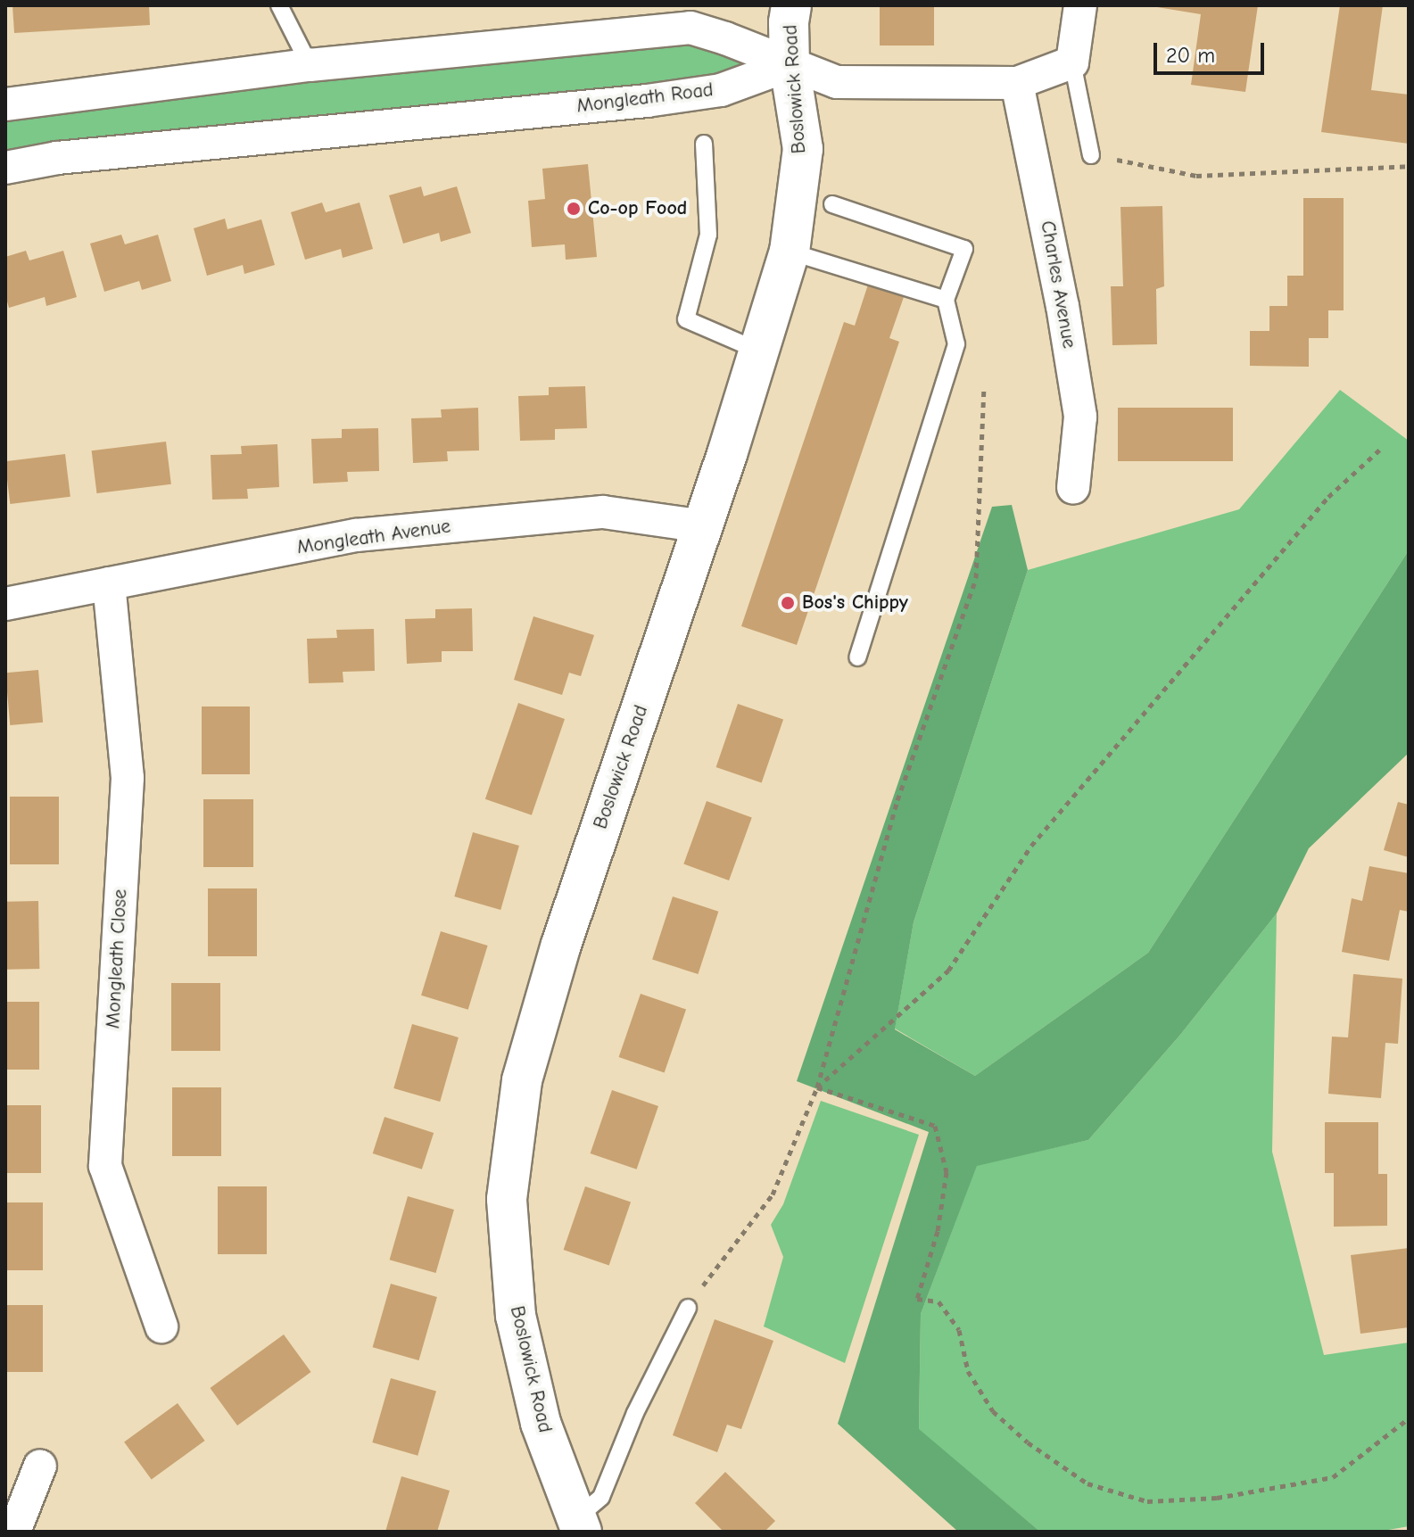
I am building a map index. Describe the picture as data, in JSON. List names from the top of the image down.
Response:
{
  "streets": {
    "street": [
      "Boslowick Road",
      "Mongleath Road",
      "Charles Avenue",
      "Mongleath Avenue",
      "Mongleath Close"
    ]
  },
  "crossings": [
    ["Boslowick Road", "Mongleath Road"],
    ["Boslowick Road", "Mongleath Avenue"],
    ["Mongleath Avenue", "Mongleath Close"]
  ],
  "places": ["Co-op Food", "Bos's Chippy"],
  "scale_bar": "20 m"
}
